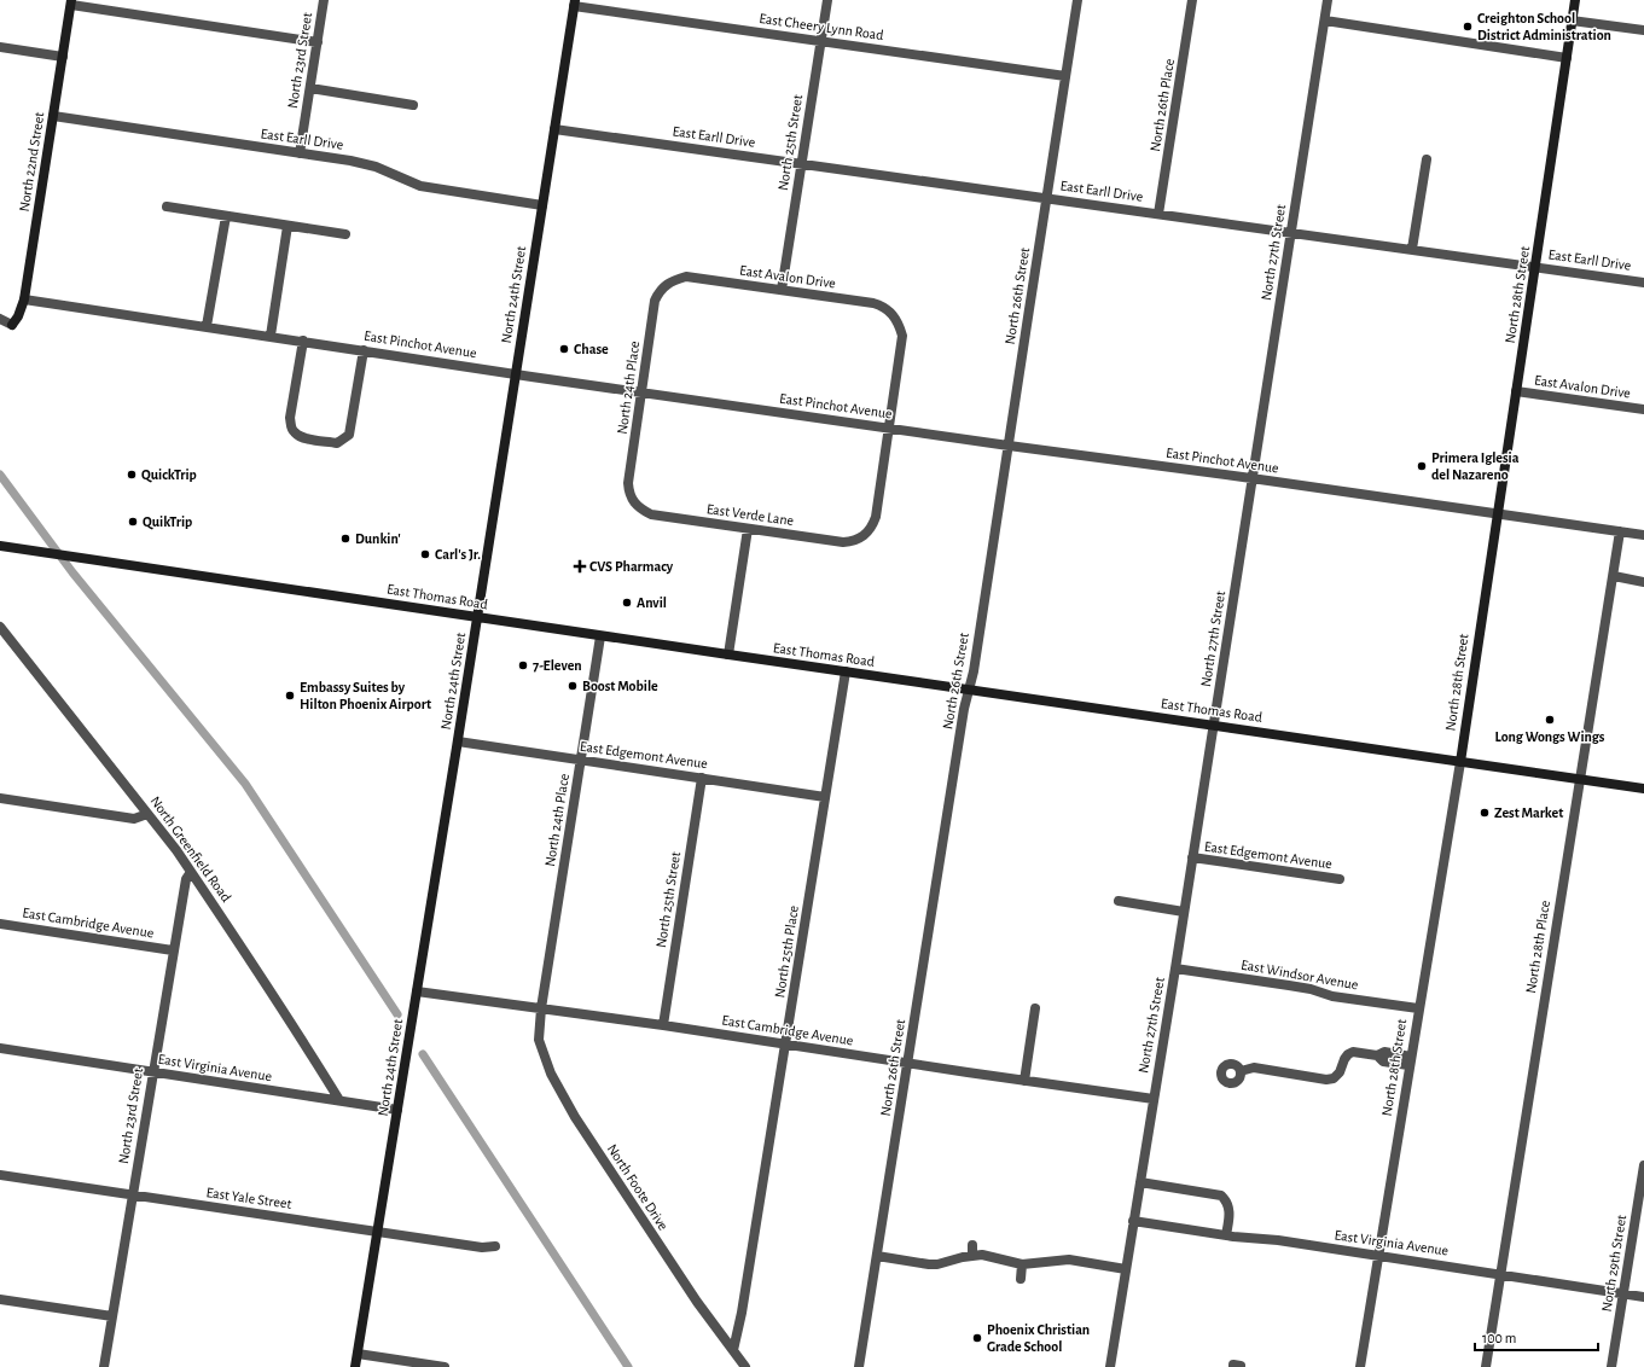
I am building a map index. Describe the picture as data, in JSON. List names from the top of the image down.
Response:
{
  "streets": {
    "main road": [
      "North 22nd Street",
      "North 24th Street",
      "North 28th Street",
      "East Thomas Road"
    ],
    "street": [
      "East Cheery Lynn Road",
      "North 23rd Street",
      "North 26th Place",
      "East Earll Drive",
      "North 25th Street",
      "North 27th Street",
      "East Avalon Drive",
      "North 26th Street",
      "East Pinchot Avenue",
      "North 24th Place",
      "East Verde Lane",
      "East Edgemont Avenue",
      "North Greenfield Road",
      "East Cambridge Avenue",
      "North 28th Place",
      "North 25th Place",
      "East Windsor Avenue",
      "East Virginia Avenue",
      "North Foote Drive",
      "East Yale Street",
      "North 29th Street"
    ]
  },
  "crossings": [
    ["East Cheery Lynn Road", "North 25th Street"],
    ["East Cheery Lynn Road", "North 24th Street"],
    ["East Cheery Lynn Road", "North 26th Street"],
    ["North 23rd Street", "East Earll Drive"],
    ["North 23rd Street", "North Greenfield Road"],
    ["North 23rd Street", "East Cambridge Avenue"],
    ["North 23rd Street", "East Virginia Avenue"],
    ["North 23rd Street", "East Yale Street"],
    ["North 26th Place", "East Earll Drive"],
    ["East Earll Drive", "North 25th Street"],
    ["East Earll Drive", "North 22nd Street"],
    ["East Earll Drive", "North 27th Street"],
    ["East Earll Drive", "North 24th Street"],
    ["East Earll Drive", "North 28th Street"],
    ["East Earll Drive", "North 26th Street"],
    ["North 25th Street", "East Avalon Drive"],
    ["North 25th Street", "East Edgemont Avenue"],
    ["North 25th Street", "East Cambridge Avenue"],
    ["North 22nd Street", "East Pinchot Avenue"],
    ["North 27th Street", "East Pinchot Avenue"],
    ["North 27th Street", "East Thomas Road"],
    ["North 27th Street", "East Edgemont Avenue"],
    ["North 27th Street", "East Cambridge Avenue"],
    ["North 27th Street", "East Windsor Avenue"],
    ["North 27th Street", "East Virginia Avenue"],
    ["East Avalon Drive", "North 28th Street"],
    ["East Avalon Drive", "East Pinchot Avenue"],
    ["East Avalon Drive", "North 24th Place"],
    ["East Avalon Drive", "East Verde Lane"],
    ["North 24th Street", "East Pinchot Avenue"],
    ["North 24th Street", "East Thomas Road"],
    ["North 24th Street", "East Edgemont Avenue"],
    ["North 24th Street", "East Cambridge Avenue"],
    ["North 24th Street", "East Virginia Avenue"],
    ["North 24th Street", "East Yale Street"],
    ["North 28th Street", "East Pinchot Avenue"],
    ["North 28th Street", "East Thomas Road"],
    ["North 28th Street", "East Windsor Avenue"],
    ["North 28th Street", "East Virginia Avenue"],
    ["North 26th Street", "East Pinchot Avenue"],
    ["North 26th Street", "East Thomas Road"],
    ["North 26th Street", "East Cambridge Avenue"],
    ["East Pinchot Avenue", "North 24th Place"],
    ["East Pinchot Avenue", "East Verde Lane"],
    ["East Pinchot Avenue", "North 28th Place"],
    ["North 24th Place", "East Verde Lane"],
    ["North 24th Place", "East Thomas Road"],
    ["North 24th Place", "East Edgemont Avenue"],
    ["North 24th Place", "East Cambridge Avenue"],
    ["North 24th Place", "North Foote Drive"],
    ["East Thomas Road", "North 28th Place"],
    ["East Thomas Road", "North 25th Place"],
    ["East Edgemont Avenue", "North 25th Place"],
    ["North Greenfield Road", "East Virginia Avenue"],
    ["East Cambridge Avenue", "North 25th Place"],
    ["East Cambridge Avenue", "North Foote Drive"],
    ["North 28th Place", "East Virginia Avenue"],
    ["North 25th Place", "North Foote Drive"],
    ["East Virginia Avenue", "North 29th Street"]
  ],
  "places": {
    "other": [
      "Creighton School District Administration",
      "Chase",
      "Primera Iglesia del Nazareno",
      "QuickTrip",
      "QuikTrip",
      "Dunkin'",
      "Carl's Jr.",
      "Anvil",
      "7-Eleven",
      "Boost Mobile",
      "Embassy Suites by Hilton Phoenix Airport",
      "Long Wongs Wings",
      "Zest Market",
      "Phoenix Christian Grade School"
    ],
    "health": ["CVS Pharmacy"]
  },
  "scale_bar": "100 m"
}
